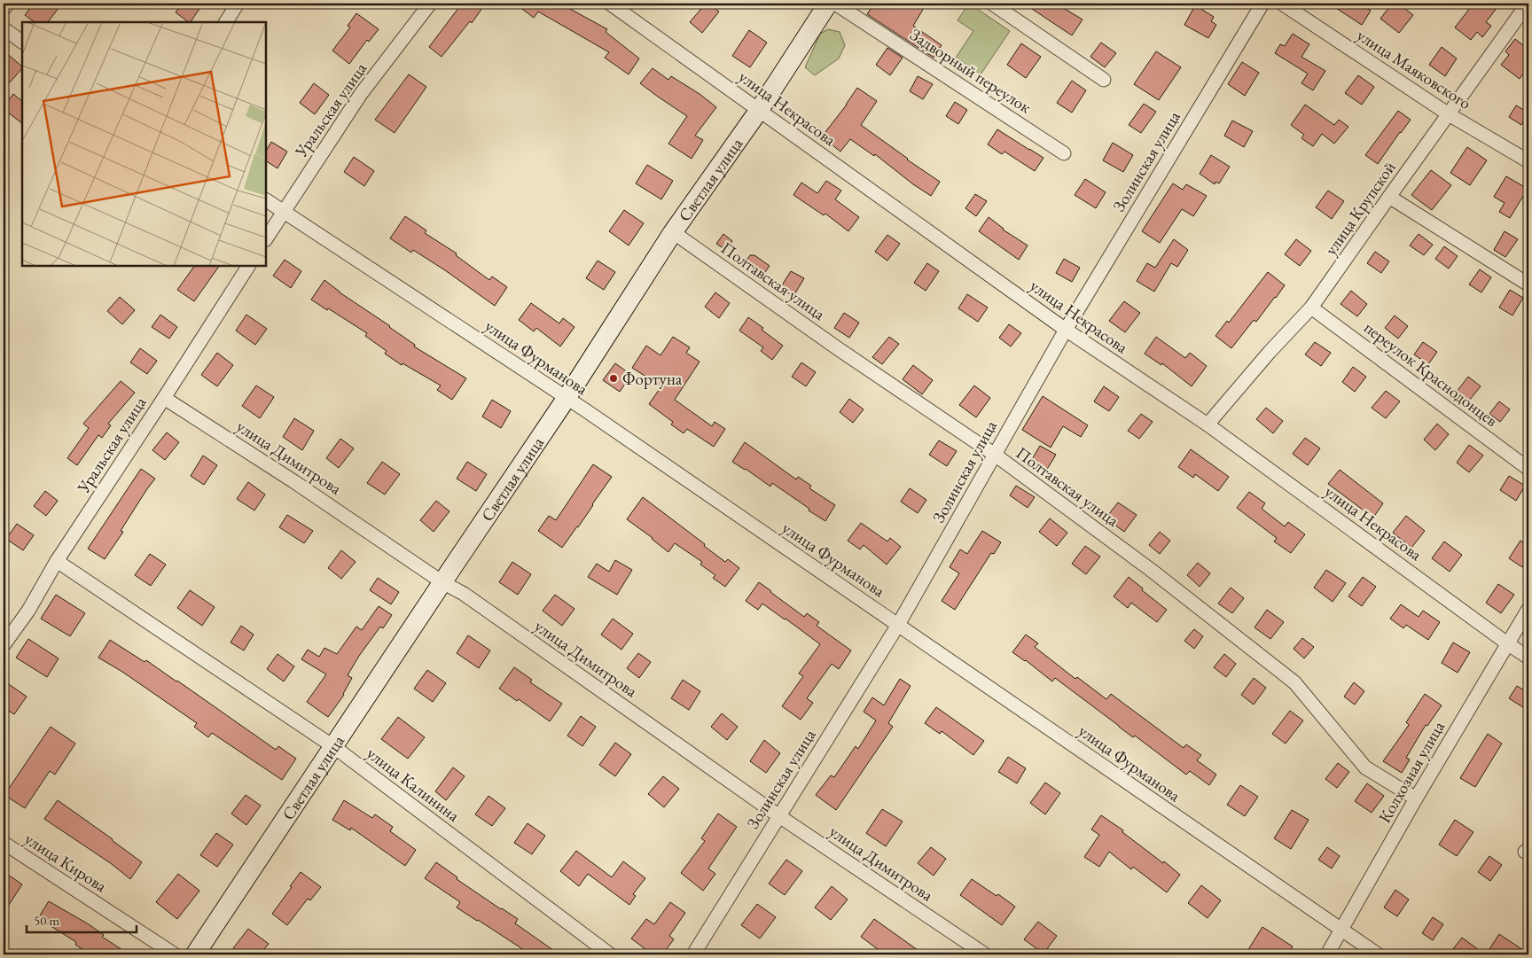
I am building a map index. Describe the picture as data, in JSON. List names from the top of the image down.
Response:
{
  "streets": {
    "main road": ["Светлая улица"],
    "street": [
      "улица Маяковского",
      "Задворный переулок",
      "улица Некрасова",
      "Уральская улица",
      "Золинская улица",
      "улица Крупской",
      "Полтавская улица",
      "улица Фурманова",
      "переулок Краснодонцев",
      "улица Димитрова",
      "Колхозная улица",
      "улица Калинина",
      "улица Кирова"
    ]
  },
  "crossings": [
    ["улица Маяковского", "улица Крупской"],
    ["улица Некрасова", "Золинская улица"],
    ["улица Некрасова", "Светлая улица"],
    ["улица Некрасова", "улица Крупской"],
    ["улица Некрасова", "Колхозная улица"],
    ["Уральская улица", "улица Фурманова"],
    ["Уральская улица", "улица Димитрова"],
    ["Уральская улица", "улица Калинина"],
    ["Золинская улица", "Полтавская улица"],
    ["Золинская улица", "улица Фурманова"],
    ["Золинская улица", "улица Димитрова"],
    ["Светлая улица", "Полтавская улица"],
    ["Светлая улица", "улица Фурманова"],
    ["Светлая улица", "улица Димитрова"],
    ["Светлая улица", "улица Калинина"],
    ["улица Крупской", "переулок Краснодонцев"],
    ["Полтавская улица", "Колхозная улица"],
    ["улица Фурманова", "Колхозная улица"]
  ],
  "places": ["Фортуна"],
  "scale_bar": "50 m"
}
